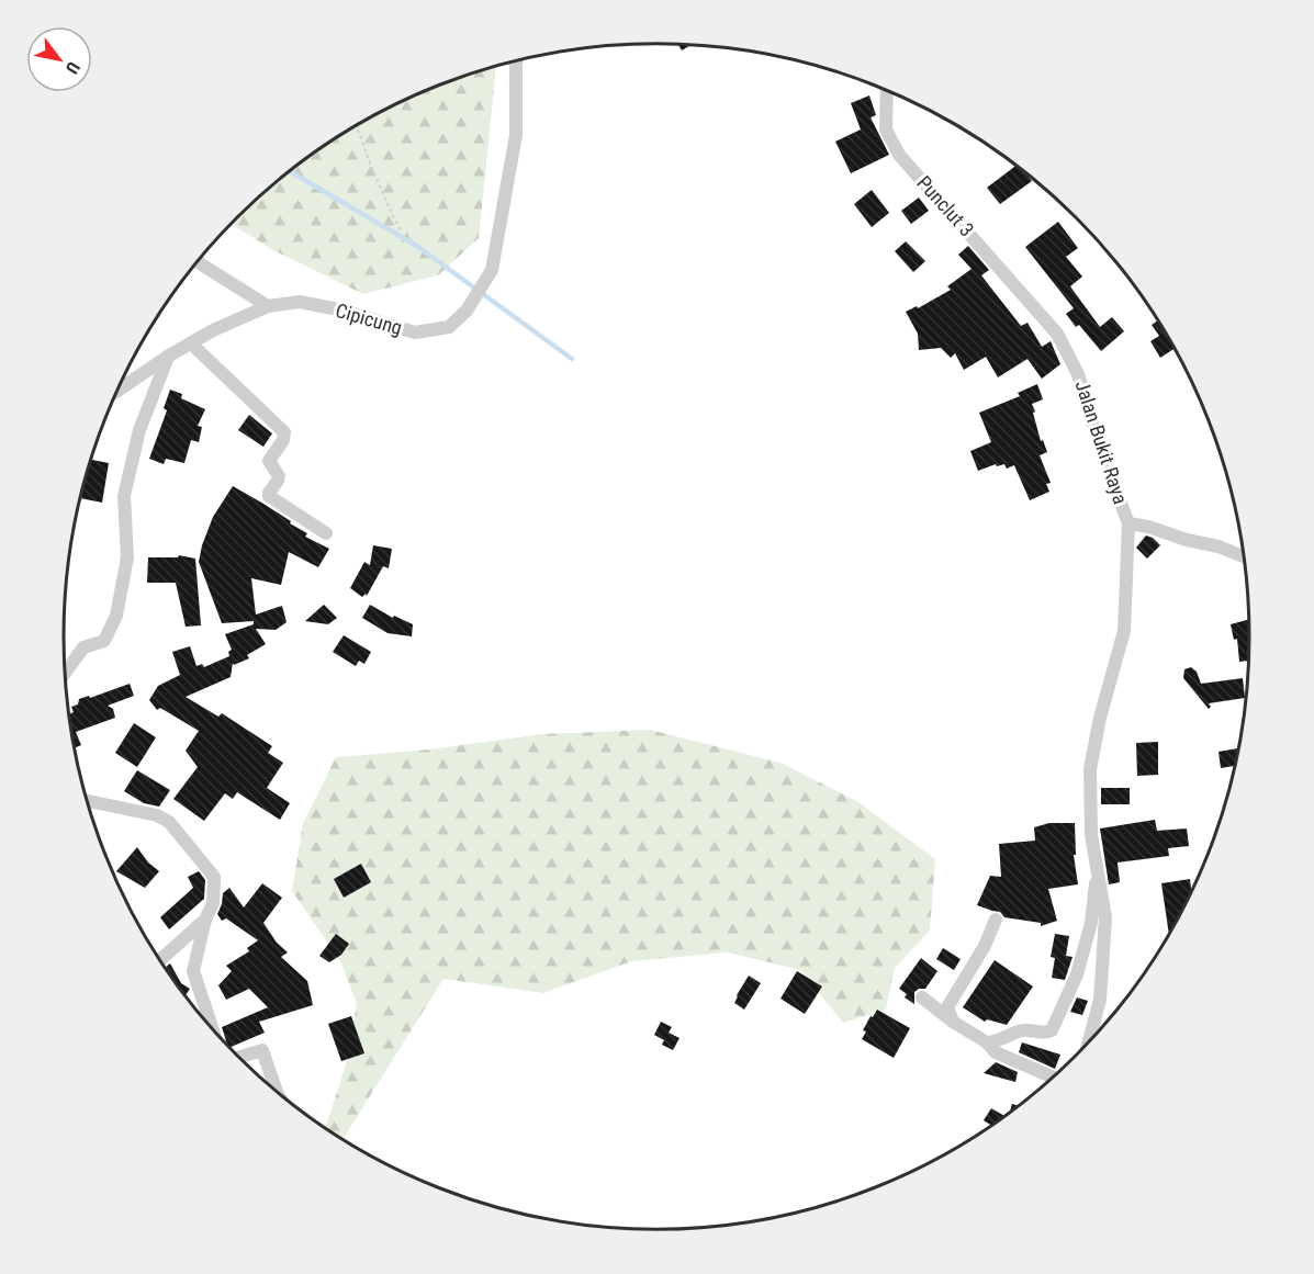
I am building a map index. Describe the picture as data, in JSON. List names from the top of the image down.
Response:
{
  "streets": {
    "street": ["Punclut 3", "Cipicung", "Jalan Bukit Raya"]
  },
  "crossings": [
    ["Punclut 3", "Jalan Bukit Raya"]
  ],
  "north": "bottom right"
}
